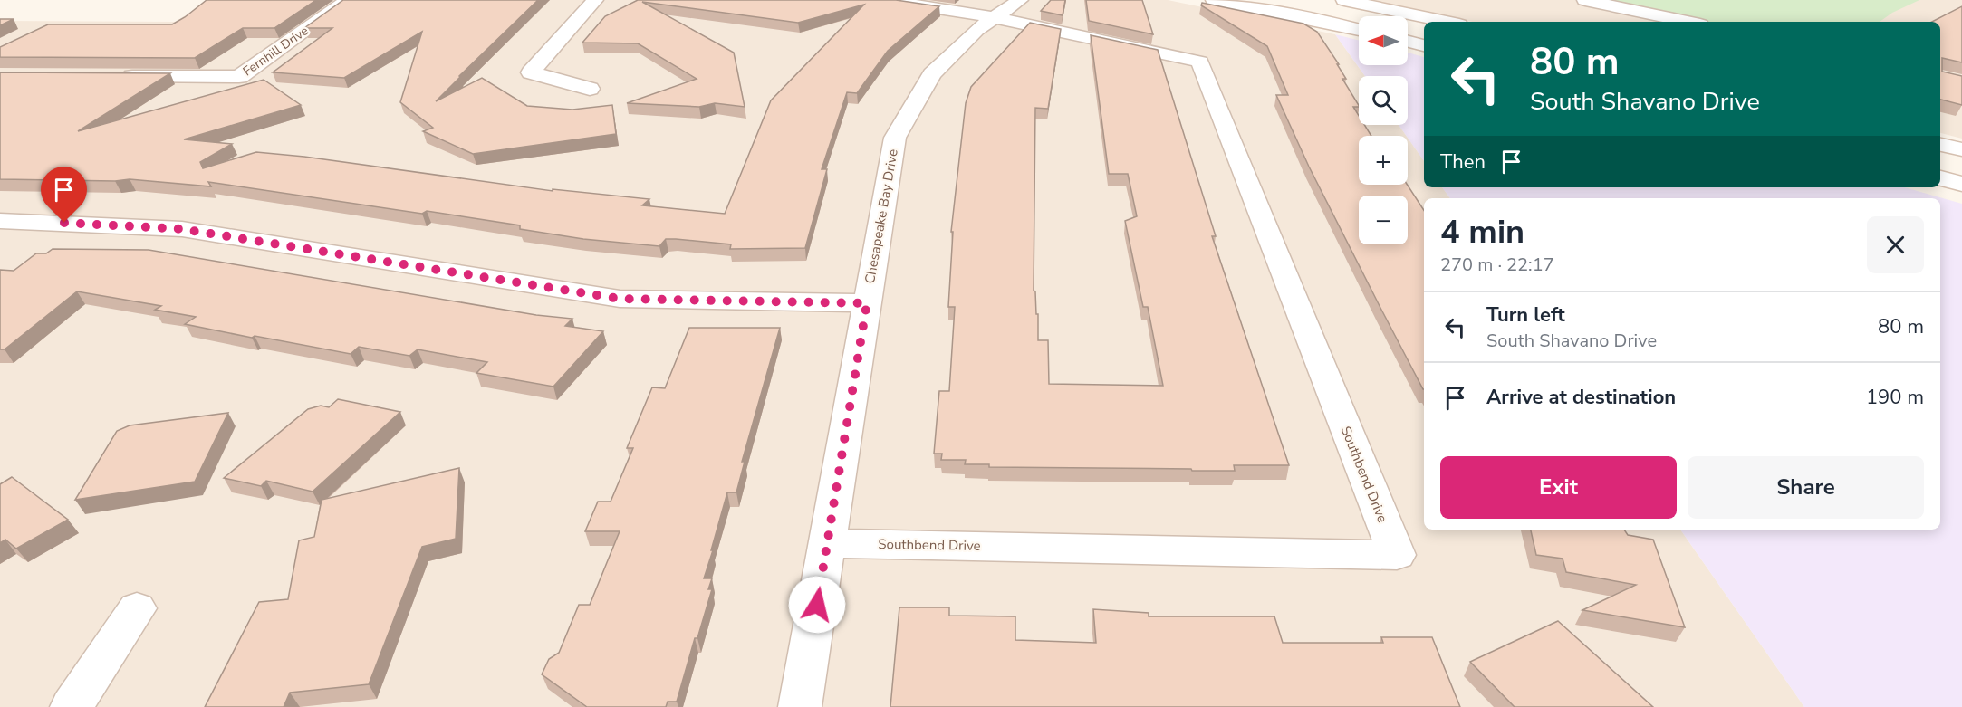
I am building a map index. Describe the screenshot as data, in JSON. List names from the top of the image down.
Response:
{
  "streets": {
    "street": ["Fernhill Drive", "Chesapeake Bay Drive", "Southbend Drive"]
  },
  "crossings": [
    ["Chesapeake Bay Drive", "Southbend Drive"]
  ],
  "north": "left",
  "page": {
    "map_buttons": ["+", "−"],
    "turn": ["80 m", "South Shavano Drive"],
    "then": "Then",
    "heading": ["4 min", "270 m · 22:17"],
    "list": [
      {
        "name": "Turn left",
        "note": "South Shavano Drive",
        "value": "80 m"
      },
      {
        "name": "Arrive at destination",
        "value": "190 m"
      }
    ],
    "buttons": ["Exit", "Share"]
  }
}
